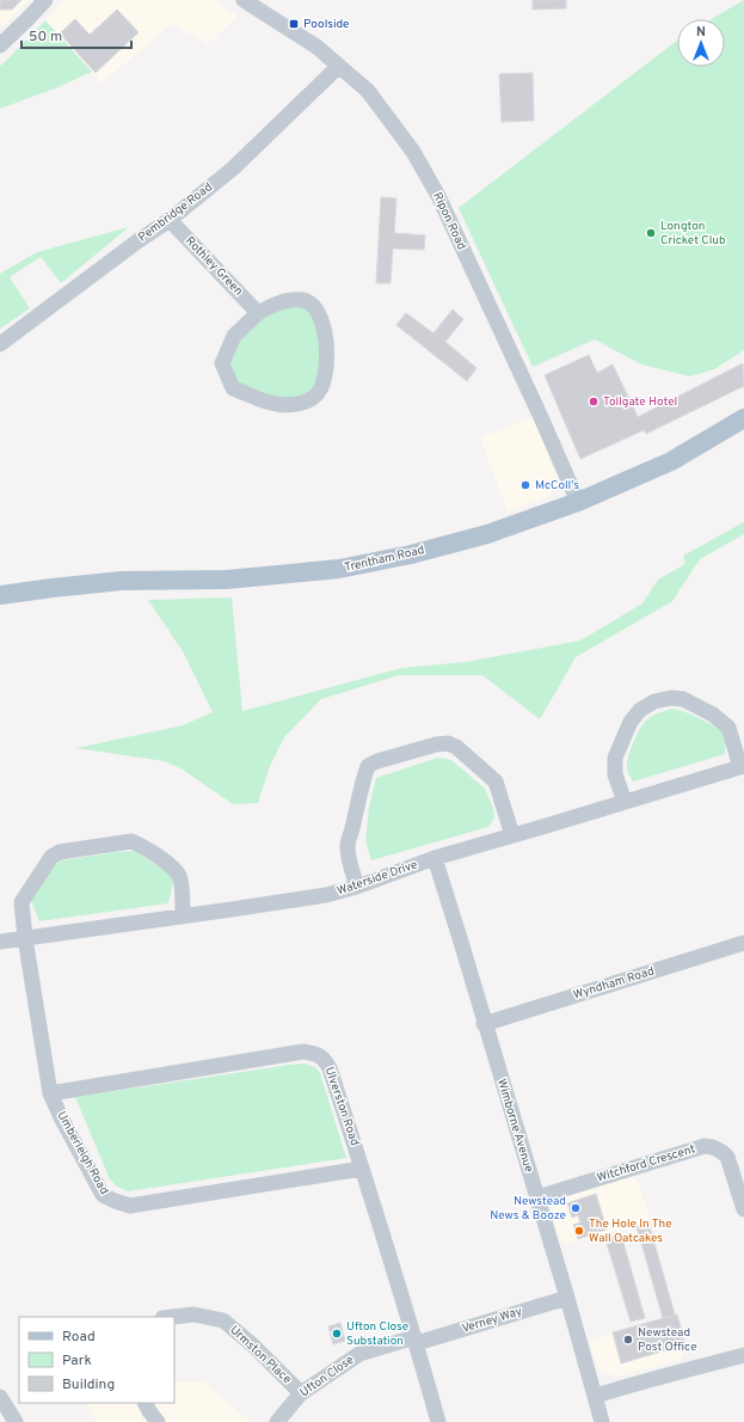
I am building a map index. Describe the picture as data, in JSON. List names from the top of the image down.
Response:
{
  "streets": {
    "main road": ["Trentham Road"],
    "street": [
      "Pembridge Road",
      "Ripon Road",
      "Rothley Green",
      "Waterside Drive",
      "Wyndham Road",
      "Ulverston Road",
      "Wimborne Avenue",
      "Umberleigh Road",
      "Witchford Crescent",
      "Verney Way",
      "Urmston Place",
      "Ufton Close"
    ]
  },
  "crossings": [
    ["Pembridge Road", "Ripon Road"],
    ["Pembridge Road", "Rothley Green"],
    ["Ripon Road", "Trentham Road"],
    ["Waterside Drive", "Wimborne Avenue"],
    ["Waterside Drive", "Umberleigh Road"],
    ["Wyndham Road", "Wimborne Avenue"],
    ["Ulverston Road", "Umberleigh Road"],
    ["Ulverston Road", "Verney Way"],
    ["Ulverston Road", "Ufton Close"],
    ["Wimborne Avenue", "Witchford Crescent"],
    ["Wimborne Avenue", "Verney Way"],
    ["Verney Way", "Ufton Close"],
    ["Urmston Place", "Ufton Close"]
  ],
  "places": {
    "transit": ["Poolside"],
    "other": [
      "Longton Cricket Club",
      "Tollgate Hotel",
      "McColl's",
      "Newstead News & Booze",
      "The Hole In The Wall Oatcakes",
      "Ufton Close Substation",
      "Newstead Post Office"
    ]
  },
  "legend": ["Road", "Park", "Building"],
  "scale_bar": "50 m",
  "north": "top"
}
